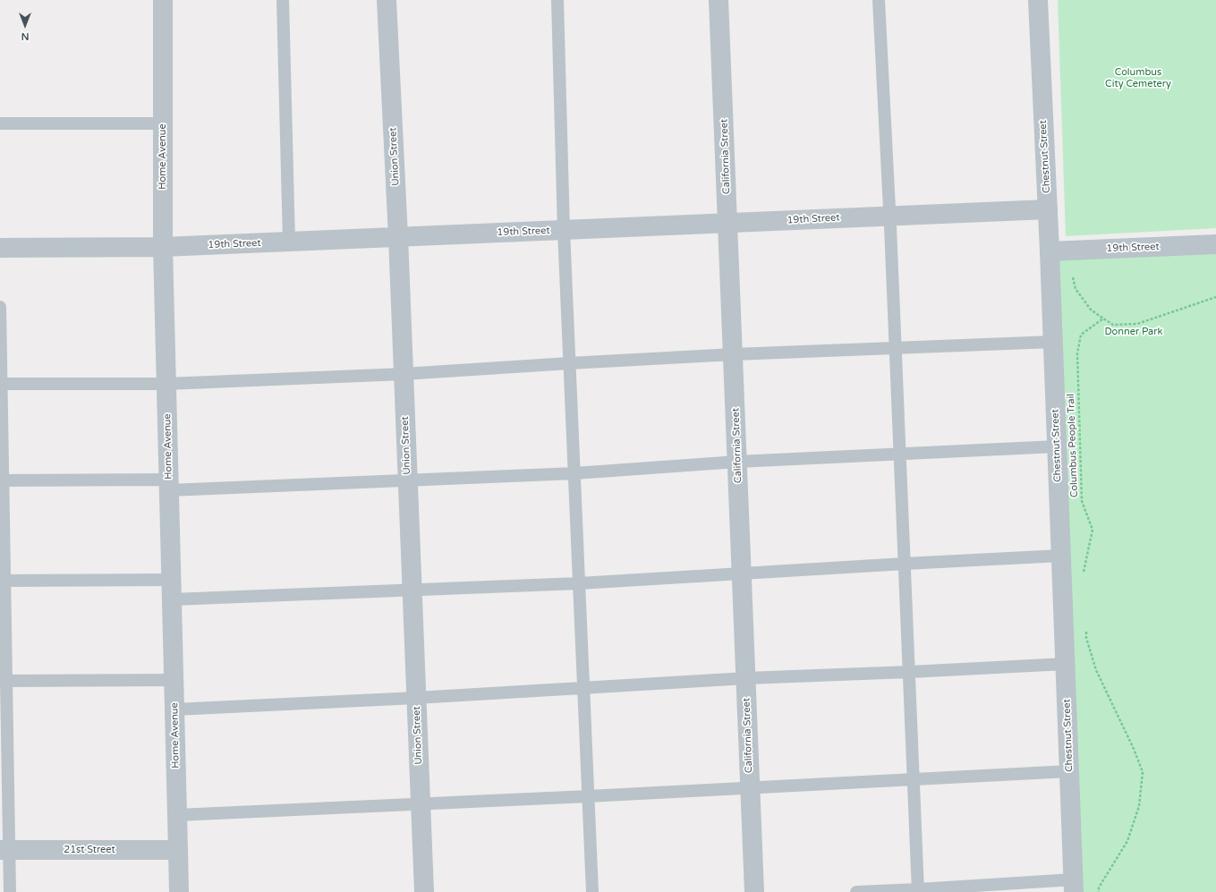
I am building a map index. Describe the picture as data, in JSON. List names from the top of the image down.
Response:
{
  "streets": {
    "street": [
      "Home Avenue",
      "Union Street",
      "California Street",
      "Chestnut Street",
      "19th Street",
      "21st Street"
    ],
    "path": ["Columbus People Trail"]
  },
  "crossings": [
    ["Home Avenue", "19th Street"],
    ["Home Avenue", "21st Street"],
    ["Union Street", "19th Street"],
    ["California Street", "19th Street"],
    ["Chestnut Street", "19th Street"]
  ],
  "parks": ["Columbus City Cemetery", "Donner Park"],
  "north": "bottom"
}
